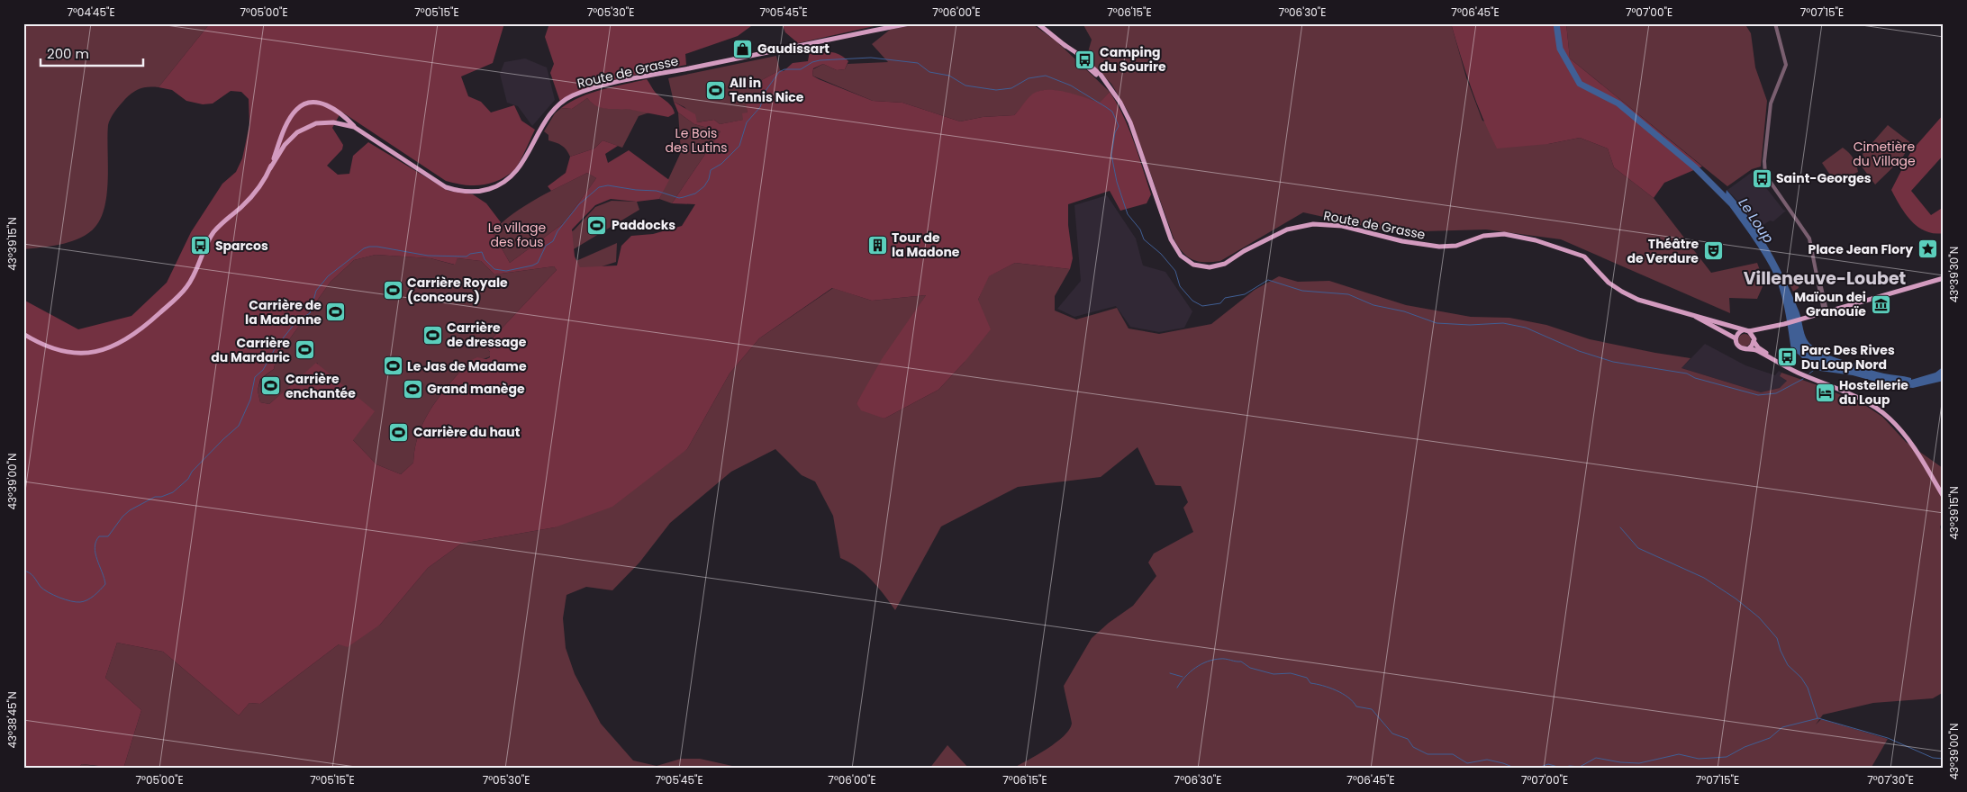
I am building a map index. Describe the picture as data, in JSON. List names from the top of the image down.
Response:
{
  "streets": {
    "main road": ["Route de Grasse"]
  },
  "districts": ["Villeneuve-Loubet"],
  "water": ["Le Loup"],
  "parks": ["Le Bois des Lutins", "Cimetière du Village", "Le village des fous"],
  "places": {
    "shop": ["Gaudissart"],
    "bus stop": [
      "Camping du Sourire",
      "Saint-Georges",
      "Sparcos",
      "Parc Des Rives Du Loup Nord"
    ],
    "sports": [
      "All in Tennis Nice",
      "Paddocks",
      "Carrière Royale (concours)",
      "Carrière de la Madonne",
      "Carrière de dressage",
      "Carrière du Mardaric",
      "Le Jas de Madame",
      "Carrière enchantée",
      "Grand manège",
      "Carrière du haut"
    ],
    "building": ["Tour de la Madone"],
    "place": ["Place Jean Flory"],
    "theatre": ["Théâtre de Verdure"],
    "museum": ["Maïoun dei Granouïe"],
    "hotel": ["Hostellerie du Loup"]
  },
  "scale_bar": "200 m",
  "coordinates": [
    "7°04'45\"E",
    "7°05'00\"E",
    "7°05'15\"E",
    "7°05'30\"E",
    "7°05'45\"E",
    "7°06'00\"E",
    "7°06'15\"E",
    "7°06'30\"E",
    "7°06'45\"E",
    "7°07'00\"E",
    "7°07'15\"E",
    "43°39'15\"N",
    "43°39'30\"N",
    "43°39'00\"N",
    "43°38'45\"N",
    "7°07'30\"E"
  ]
}
